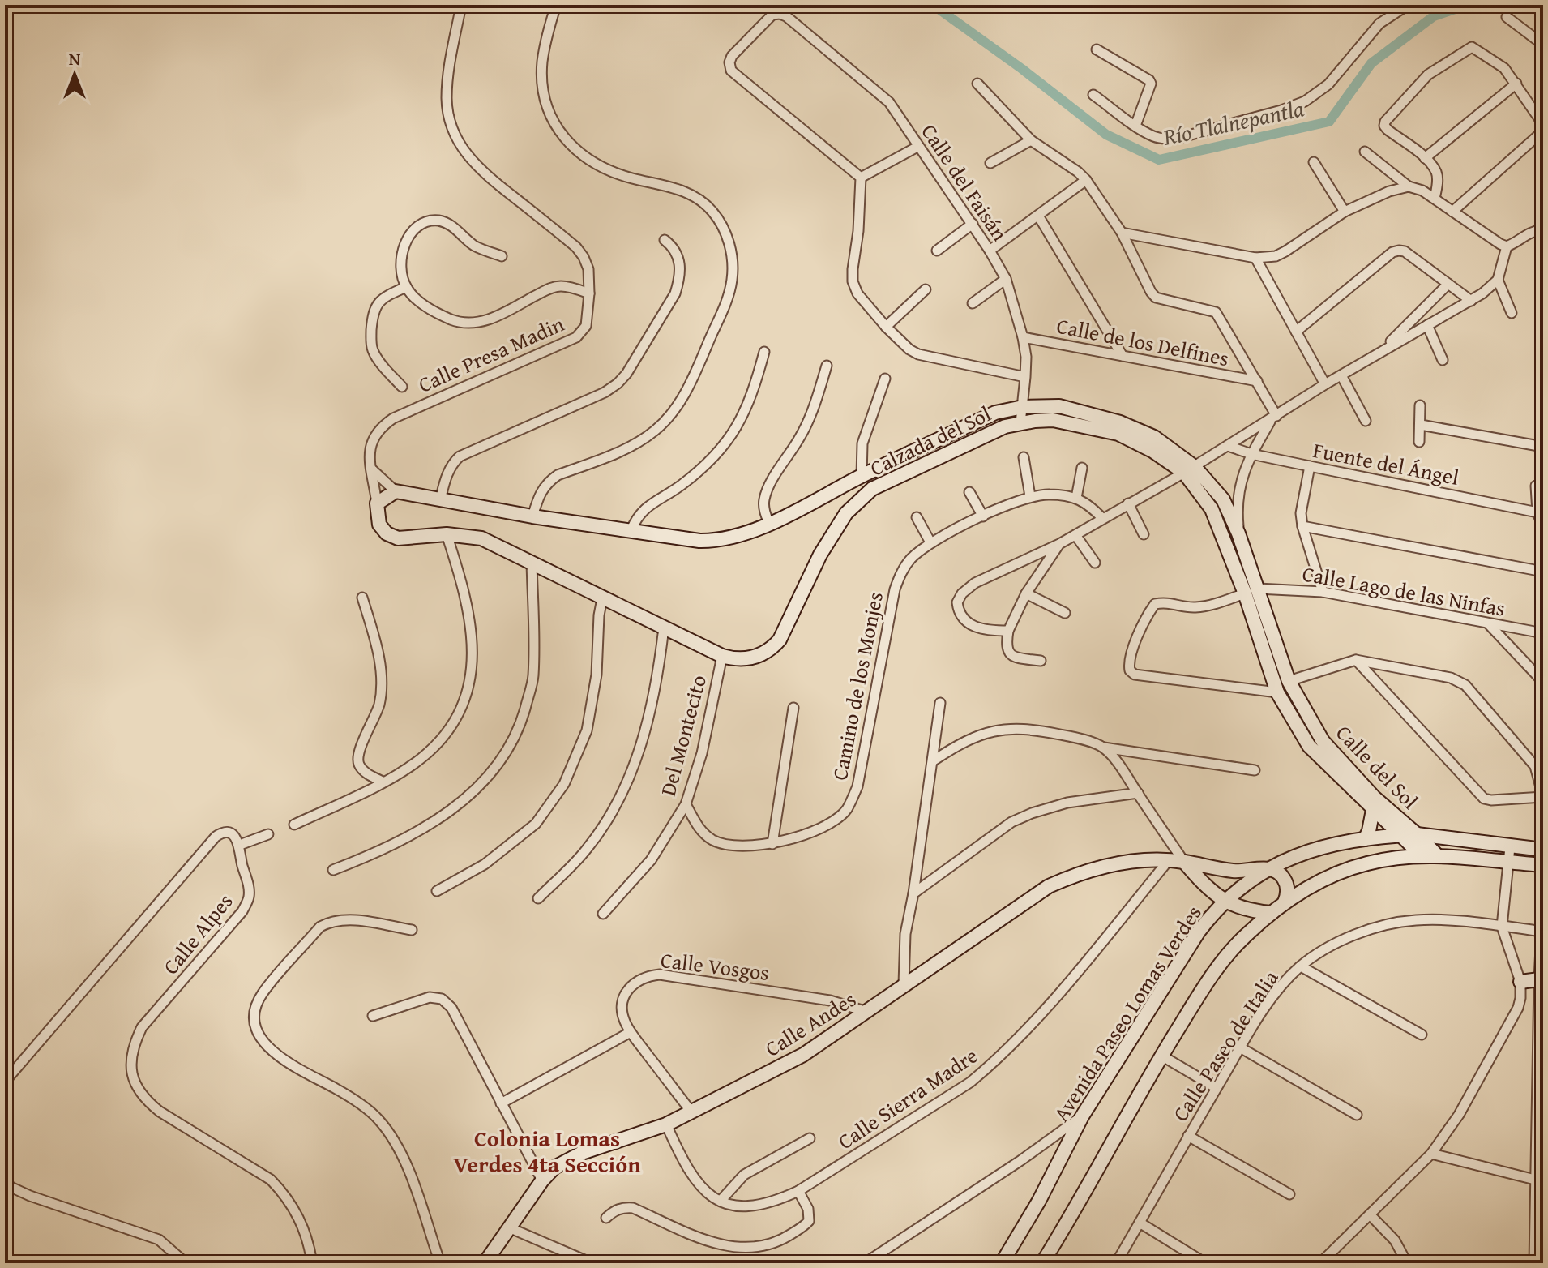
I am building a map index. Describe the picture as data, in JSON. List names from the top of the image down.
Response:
{
  "streets": {
    "street": [
      "Calle del Faisán",
      "Calle de los Delfines",
      "Calle Presa Madin",
      "Calzada del Sol",
      "Fuente del Ángel",
      "Calle Lago de las Ninfas",
      "Camino de los Monjes",
      "Del Montecito",
      "Calle del Sol",
      "Calle Alpes",
      "Calle Vosgos",
      "Avenida Paseo Lomas Verdes",
      "Calle Andes",
      "Calle Paseo de Italia",
      "Calle Sierra Madre"
    ]
  },
  "crossings": [
    ["Calle del Faisán", "Calle de los Delfines"],
    ["Calle del Faisán", "Calzada del Sol"],
    ["Calle Presa Madin", "Calzada del Sol"],
    ["Calzada del Sol", "Calle Lago de las Ninfas"],
    ["Calzada del Sol", "Del Montecito"],
    ["Calzada del Sol", "Calle del Sol"],
    ["Calle Lago de las Ninfas", "Calle del Sol"],
    ["Camino de los Monjes", "Del Montecito"],
    ["Calle del Sol", "Avenida Paseo Lomas Verdes"],
    ["Calle Vosgos", "Calle Andes"],
    ["Avenida Paseo Lomas Verdes", "Calle Andes"],
    ["Calle Andes", "Calle Sierra Madre"]
  ],
  "districts": ["Colonia Lomas Verdes 4ta Sección"],
  "water": ["Río Tlalnepantla"],
  "north": "top"
}
